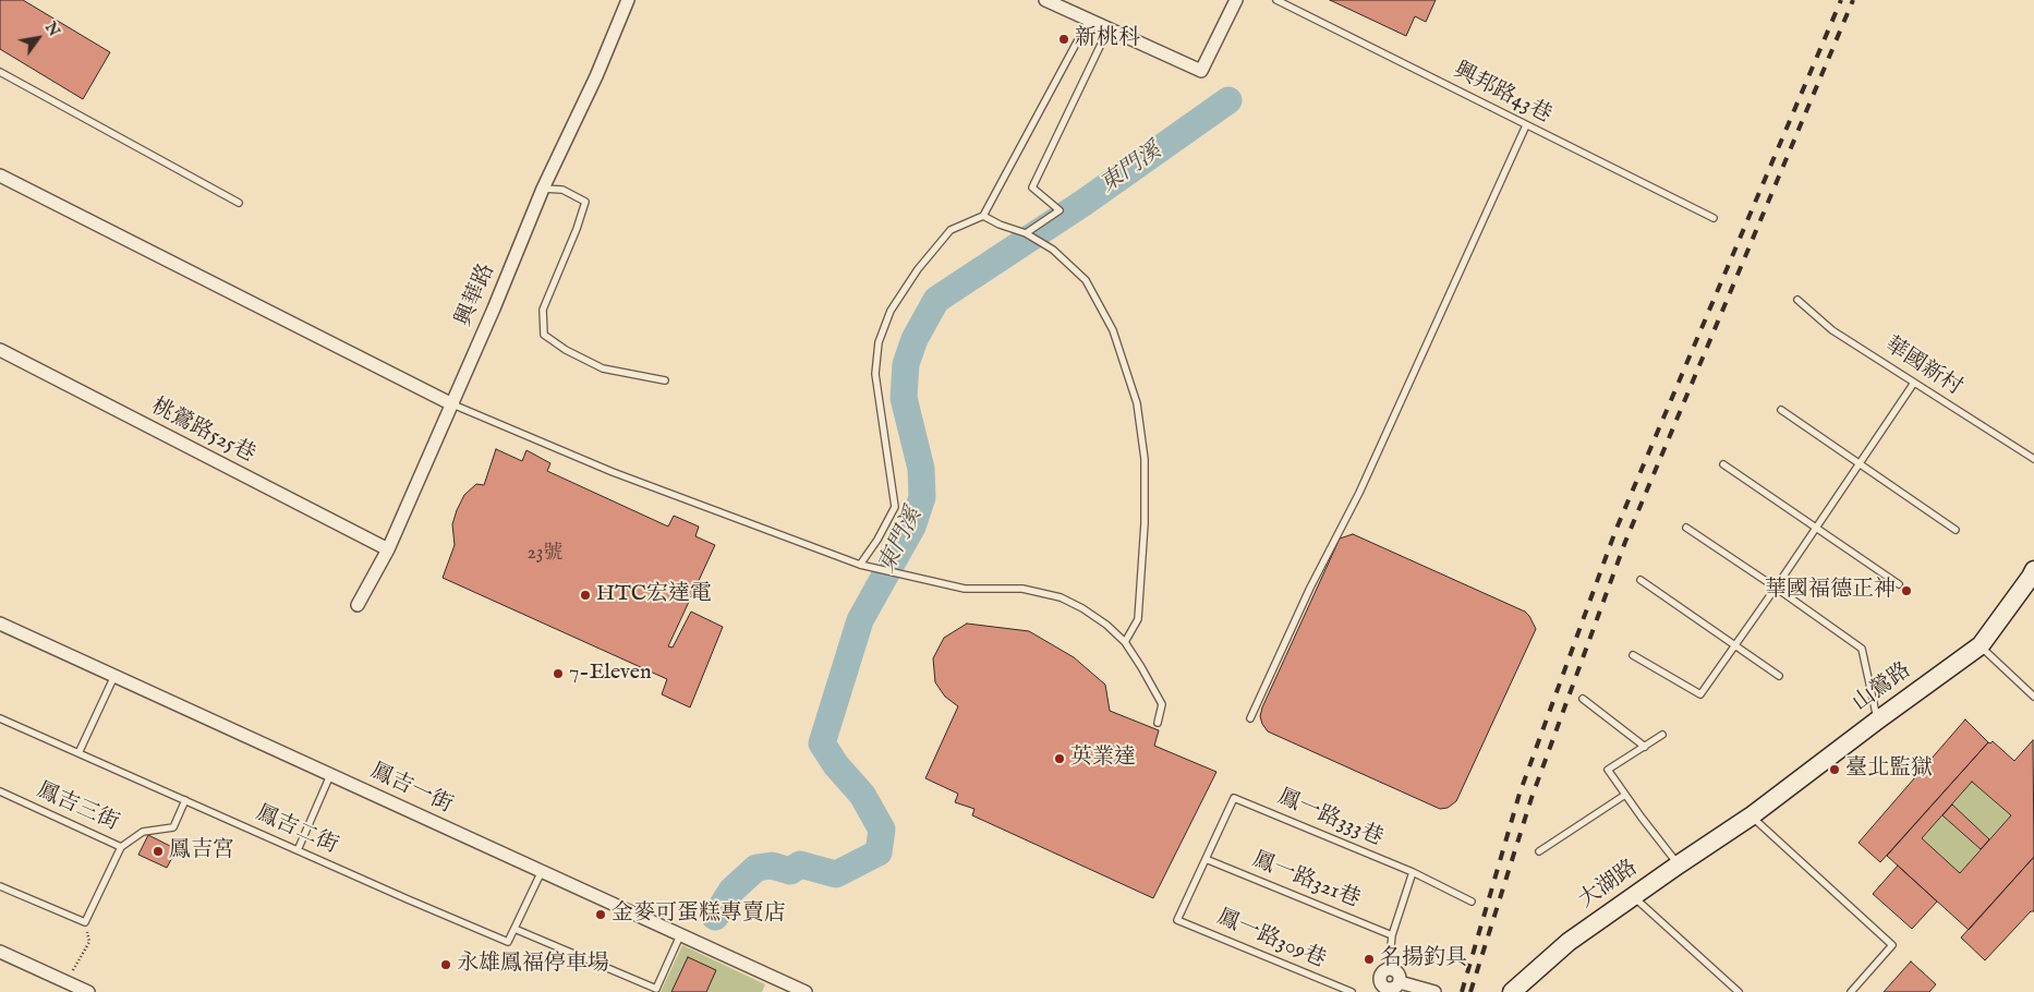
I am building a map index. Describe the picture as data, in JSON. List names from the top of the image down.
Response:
{
  "streets": {
    "street": [
      "興華路",
      "桃鶯路525巷",
      "山鶯路",
      "鳳吉一街",
      "大湖路"
    ],
    "lane": [
      "興邦路43巷",
      "華國新村",
      "鳳吉三街",
      "鳳一路333巷",
      "鳳吉二街",
      "鳳一路321巷",
      "鳳一路309巷"
    ]
  },
  "crossings": [
    ["興華路", "桃鶯路525巷"],
    ["山鶯路", "大湖路"],
    ["鳳吉三街", "鳳吉二街"],
    ["鳳一路333巷", "鳳一路321巷"],
    ["鳳一路333巷", "鳳一路309巷"],
    ["鳳一路321巷", "鳳一路309巷"]
  ],
  "water": ["東門溪"],
  "places": [
    "新桃科",
    "華國福德正神",
    "HTC宏達電",
    "7-Eleven",
    "英業達",
    "臺北監獄",
    "鳳吉宮",
    "金麥可蛋糕專賣店",
    "名揚釣具",
    "永雄鳳福停車場"
  ],
  "house_numbers": ["23號"],
  "north": "top right"
}
